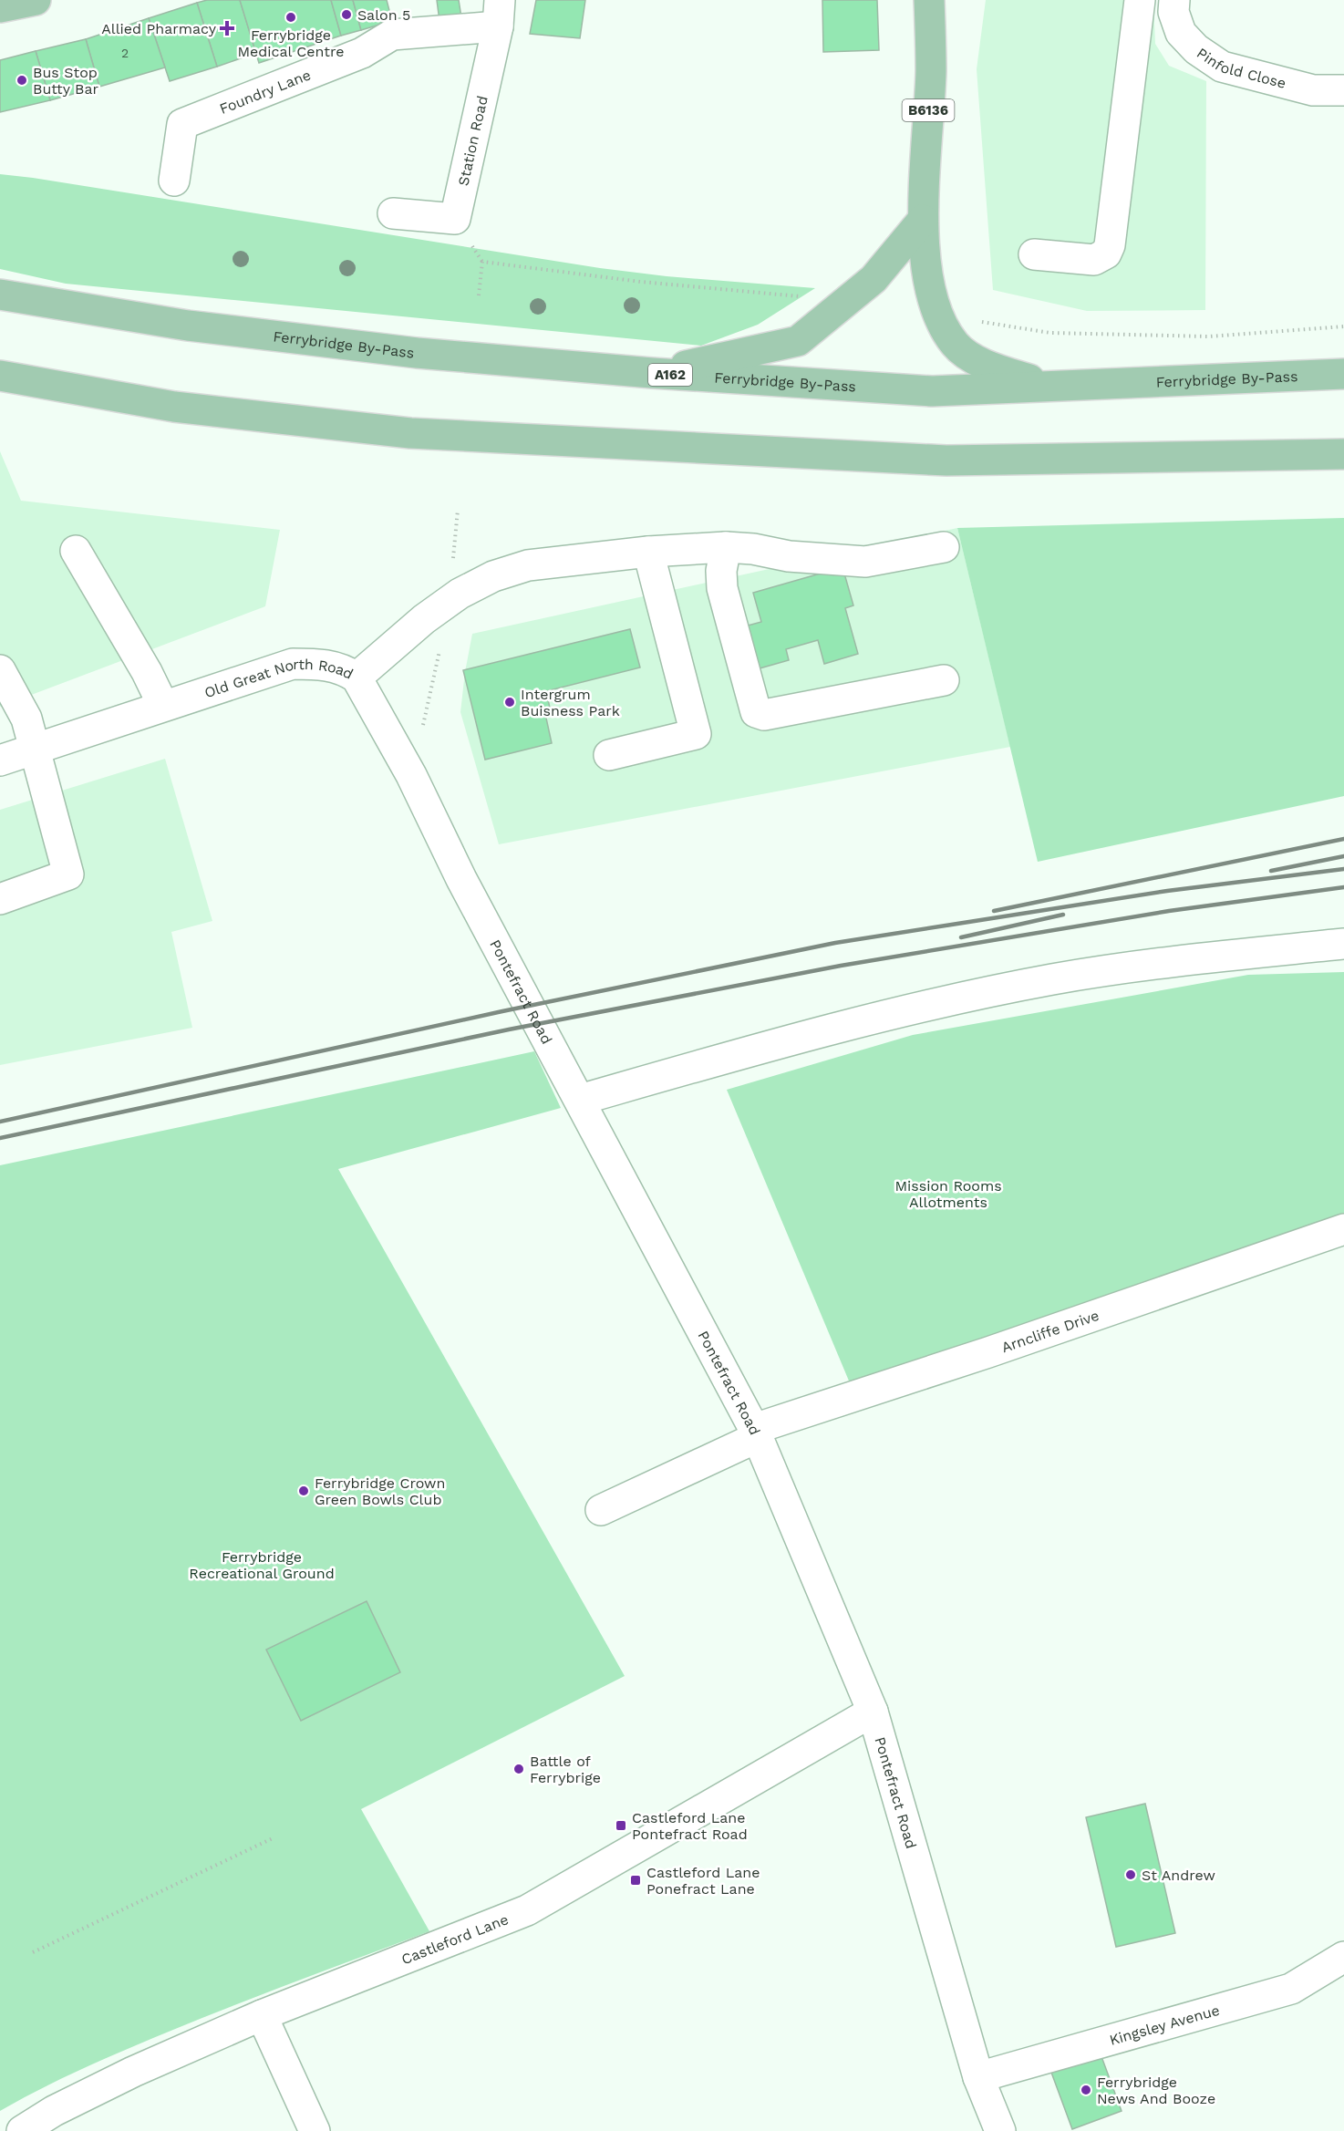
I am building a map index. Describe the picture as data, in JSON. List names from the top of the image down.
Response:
{
  "streets": {
    "main road": ["B6136", "Ferrybridge By-Pass", "A162"],
    "street": [
      "Pinfold Close",
      "Foundry Lane",
      "Station Road",
      "Old Great North Road",
      "Pontefract Road",
      "Arncliffe Drive",
      "Castleford Lane",
      "Kingsley Avenue"
    ]
  },
  "crossings": [
    ["Foundry Lane", "Station Road"],
    ["Old Great North Road", "Pontefract Road"],
    ["Pontefract Road", "Arncliffe Drive"],
    ["Pontefract Road", "Castleford Lane"],
    ["Pontefract Road", "Kingsley Avenue"]
  ],
  "parks": ["Mission Rooms Allotments", "Ferrybridge Recreational Ground"],
  "places": {
    "other": [
      "Salon 5",
      "Ferrybridge Medical Centre",
      "Bus Stop Butty Bar",
      "Intergrum Buisness Park",
      "Ferrybridge Crown Green Bowls Club",
      "Battle of Ferrybrige",
      "St Andrew",
      "Ferrybridge News And Booze"
    ],
    "health": ["Allied Pharmacy"],
    "transit": ["Castleford Lane Pontefract Road", "Castleford Lane Ponefract Lane"]
  },
  "house_numbers": ["2"]
}
